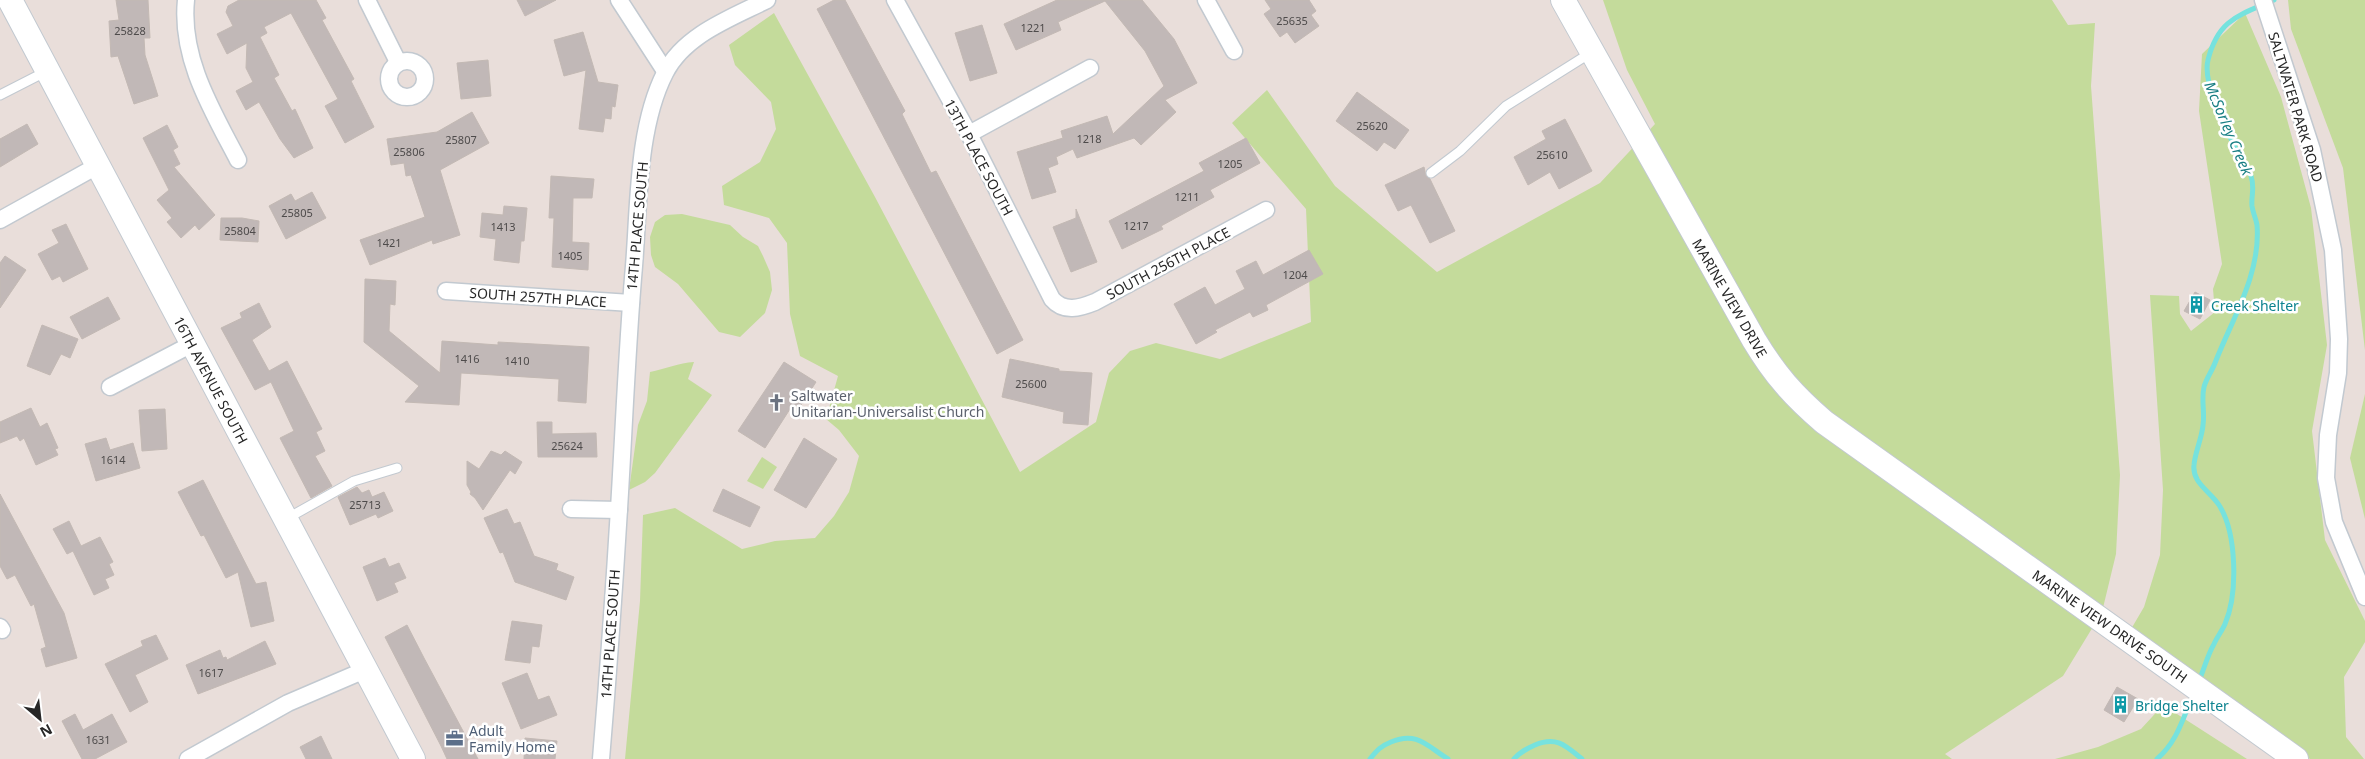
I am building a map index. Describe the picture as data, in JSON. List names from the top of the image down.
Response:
{
  "streets": {
    "main road": ["MARINE VIEW DRIVE", "16TH AVENUE SOUTH", "MARINE VIEW DRIVE SOUTH"],
    "street": [
      "SALTWATER PARK ROAD",
      "13TH PLACE SOUTH",
      "14TH PLACE SOUTH",
      "SOUTH 256TH PLACE",
      "SOUTH 257TH PLACE"
    ]
  },
  "crossings": [
    ["13TH PLACE SOUTH", "SOUTH 256TH PLACE"],
    ["14TH PLACE SOUTH", "SOUTH 257TH PLACE"],
    ["MARINE VIEW DRIVE", "MARINE VIEW DRIVE SOUTH"]
  ],
  "water": ["McSorley Creek"],
  "places": {
    "building": ["Creek Shelter", "Bridge Shelter"],
    "church": ["Saltwater Unitarian-Universalist Church"],
    "office": ["Adult Family Home"]
  },
  "house_numbers": [
    "25635",
    "1221",
    "25828",
    "25620",
    "1218",
    "25807",
    "25806",
    "25610",
    "1205",
    "1211",
    "25805",
    "1217",
    "1413",
    "25804",
    "1421",
    "1405",
    "1204",
    "1416",
    "1410",
    "25600",
    "25624",
    "1614",
    "25713",
    "1617",
    "1631"
  ],
  "north": "bottom right"
}
